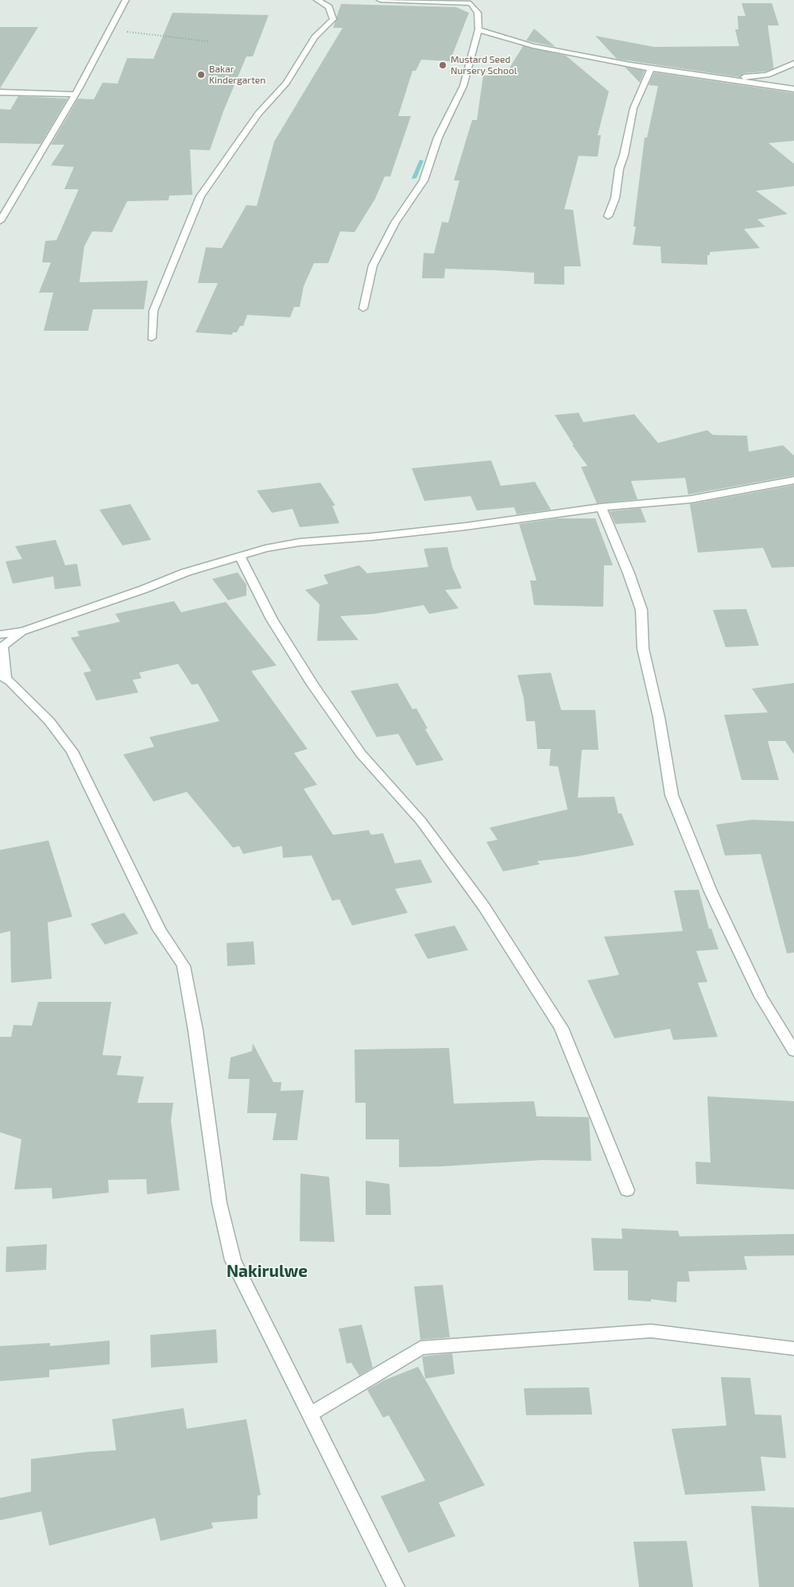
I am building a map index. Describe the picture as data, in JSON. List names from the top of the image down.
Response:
{
  "districts": ["Nakirulwe"],
  "places": ["Mustard Seed Nursery School", "Bakar Kindergarten"]
}
